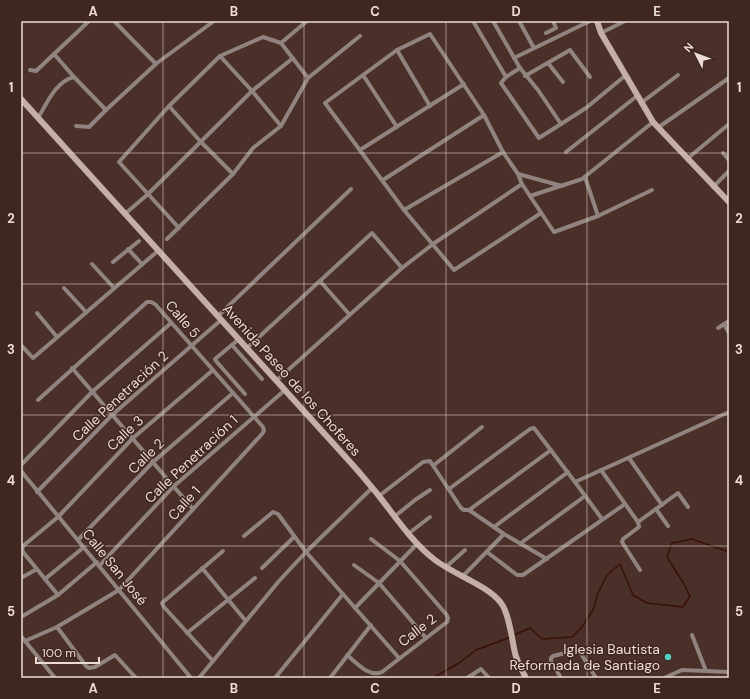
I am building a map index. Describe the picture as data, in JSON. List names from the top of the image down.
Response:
{
  "streets": {
    "street": [
      "Calle 5",
      "Avenida Paseo de los Choferes",
      "Calle Penetración 2",
      "Calle 3",
      "Calle 2",
      "Calle Penetración 1",
      "Calle 1",
      "Calle San José"
    ]
  },
  "crossings": [
    ["Calle 5", "Calle Penetración 2"],
    ["Calle 5", "Calle 3"],
    ["Calle 5", "Calle 2"],
    ["Calle 5", "Calle Penetración 1"],
    ["Calle 5", "Calle 1"],
    ["Avenida Paseo de los Choferes", "Calle Penetración 2"],
    ["Avenida Paseo de los Choferes", "Calle Penetración 1"],
    ["Calle Penetración 2", "Calle San José"],
    ["Calle 3", "Calle San José"],
    ["Calle 2", "Calle San José"],
    ["Calle Penetración 1", "Calle San José"],
    ["Calle 1", "Calle San José"]
  ],
  "places": ["Iglesia Bautista Reformada de Santiago"],
  "scale_bar": "100 m",
  "north": "top left",
  "grid": {
    "columns": [
      "A",
      "B",
      "C",
      "D",
      "E"
    ],
    "rows": [
      "1",
      "2",
      "3",
      "4",
      "5"
    ]
  }
}
